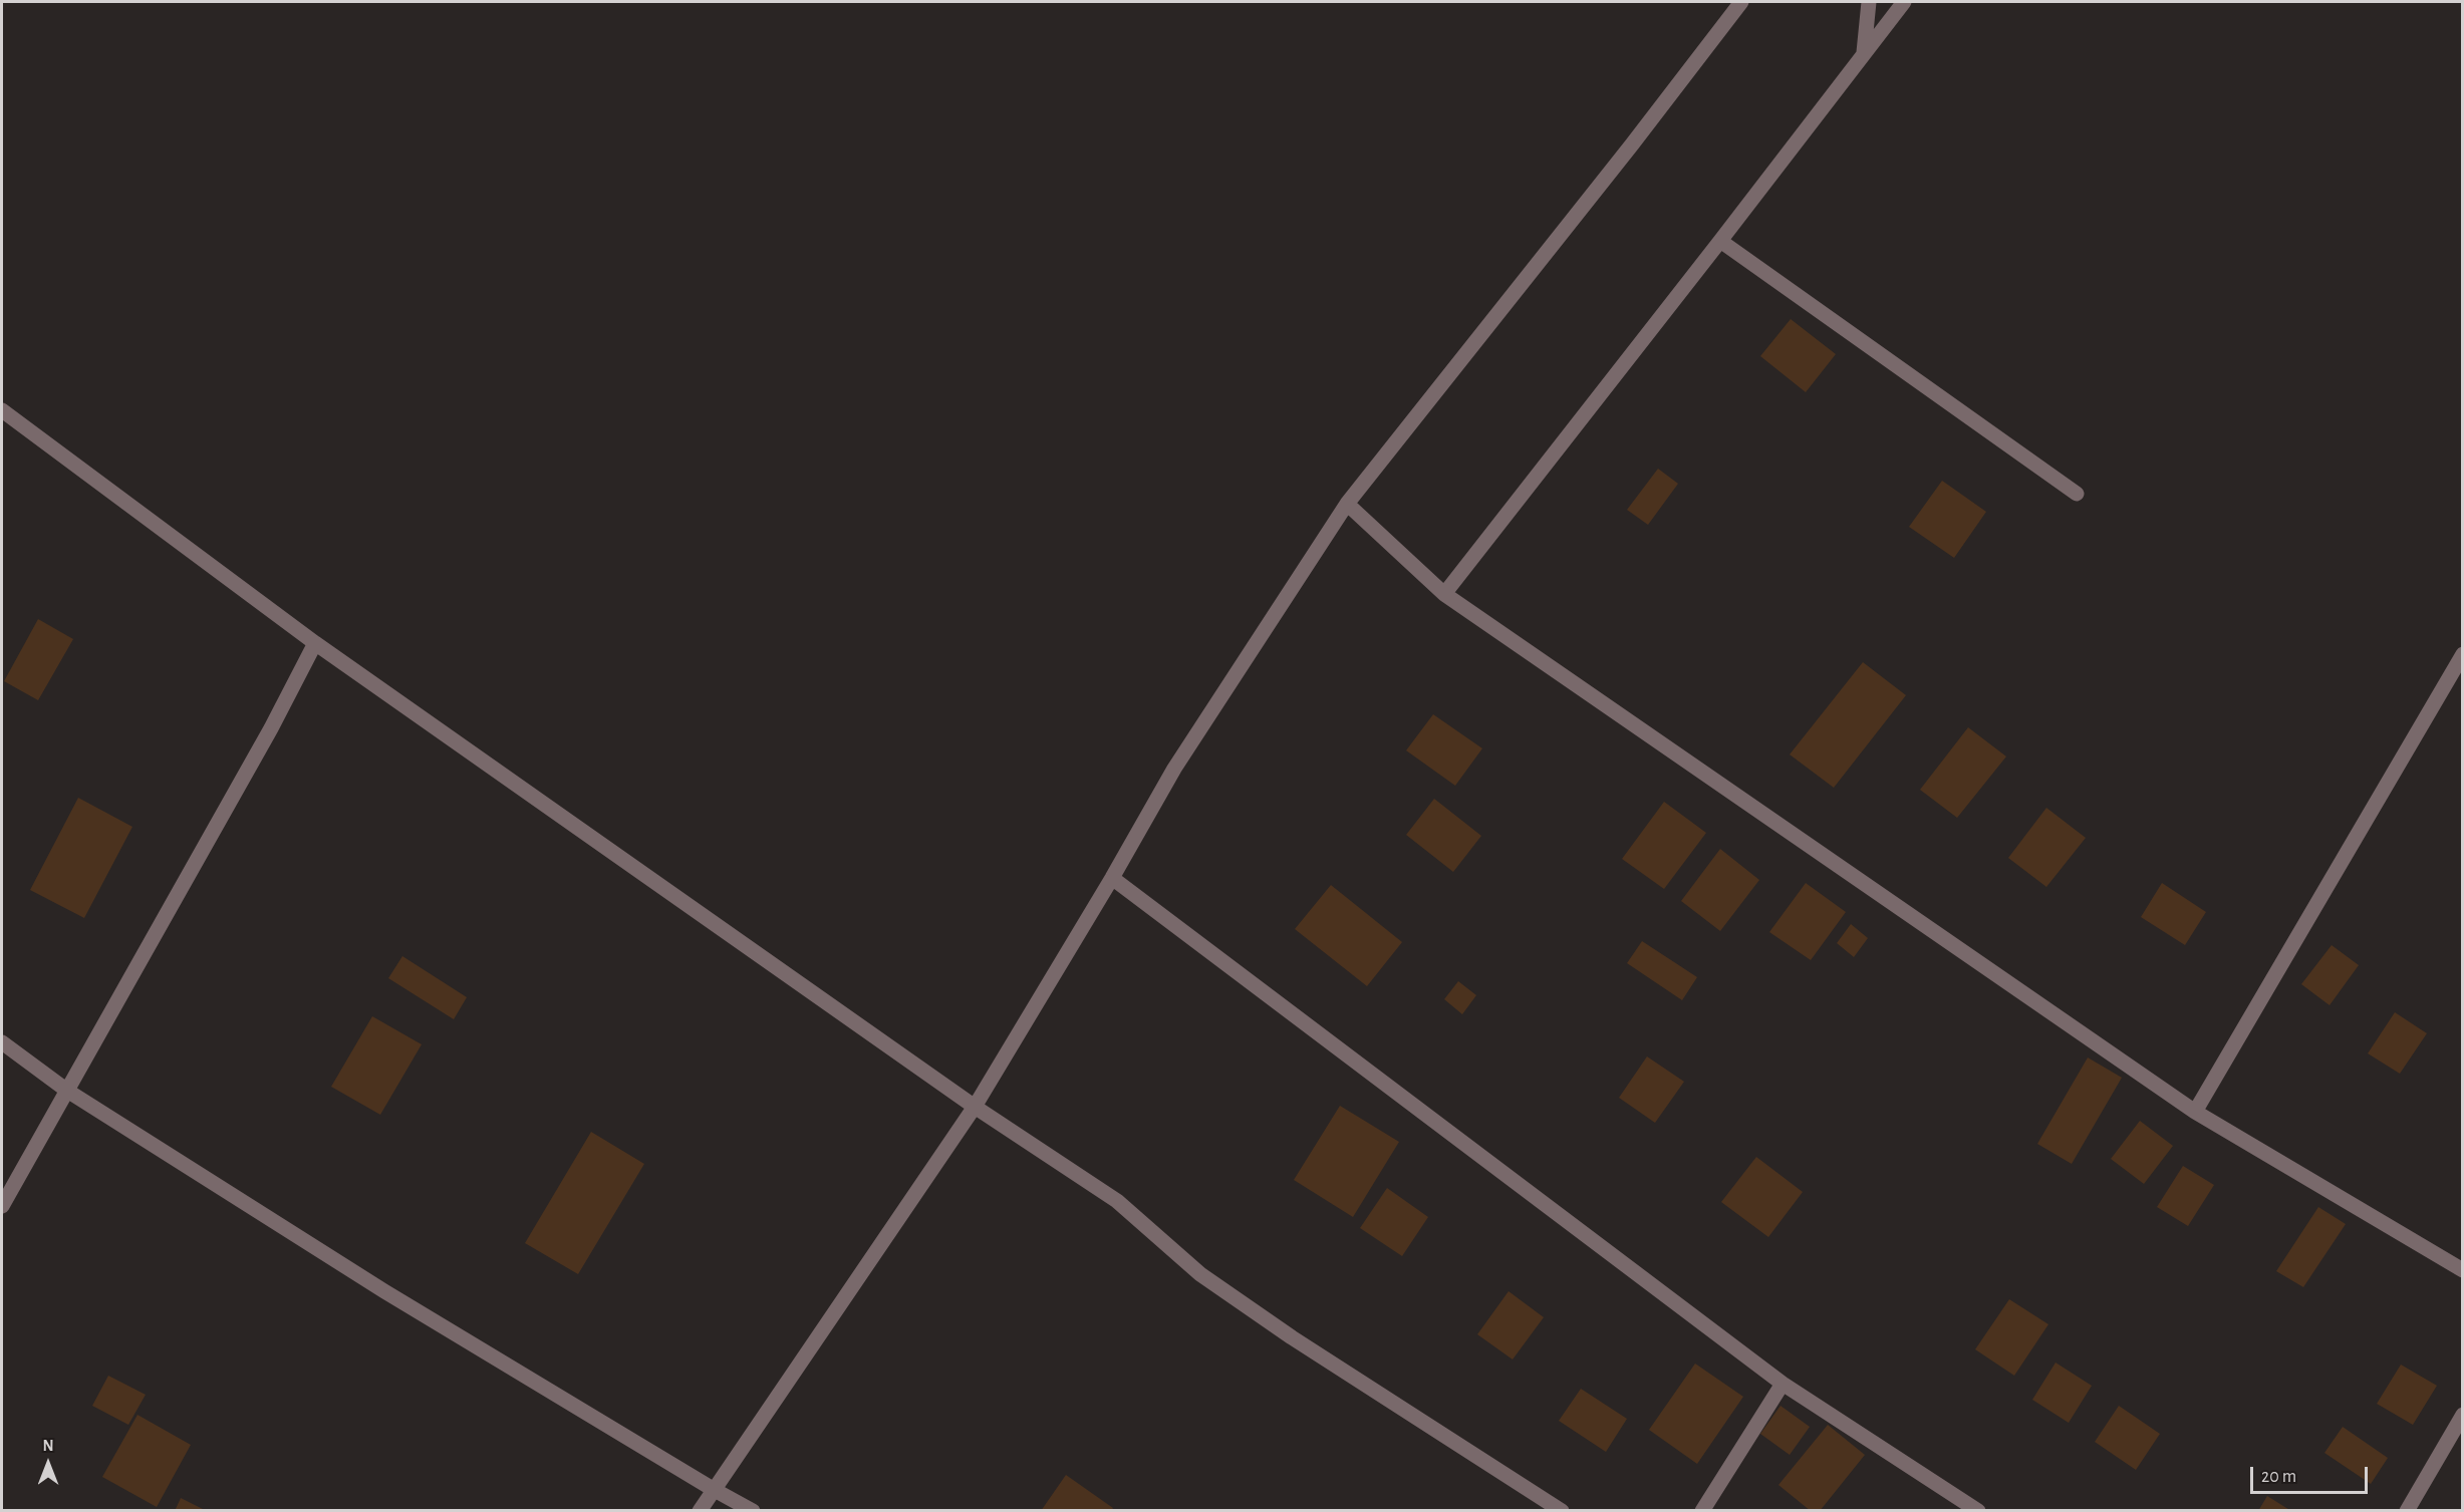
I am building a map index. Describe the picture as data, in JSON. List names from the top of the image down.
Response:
{
  "scale_bar": "20 m",
  "north": "top"
}
